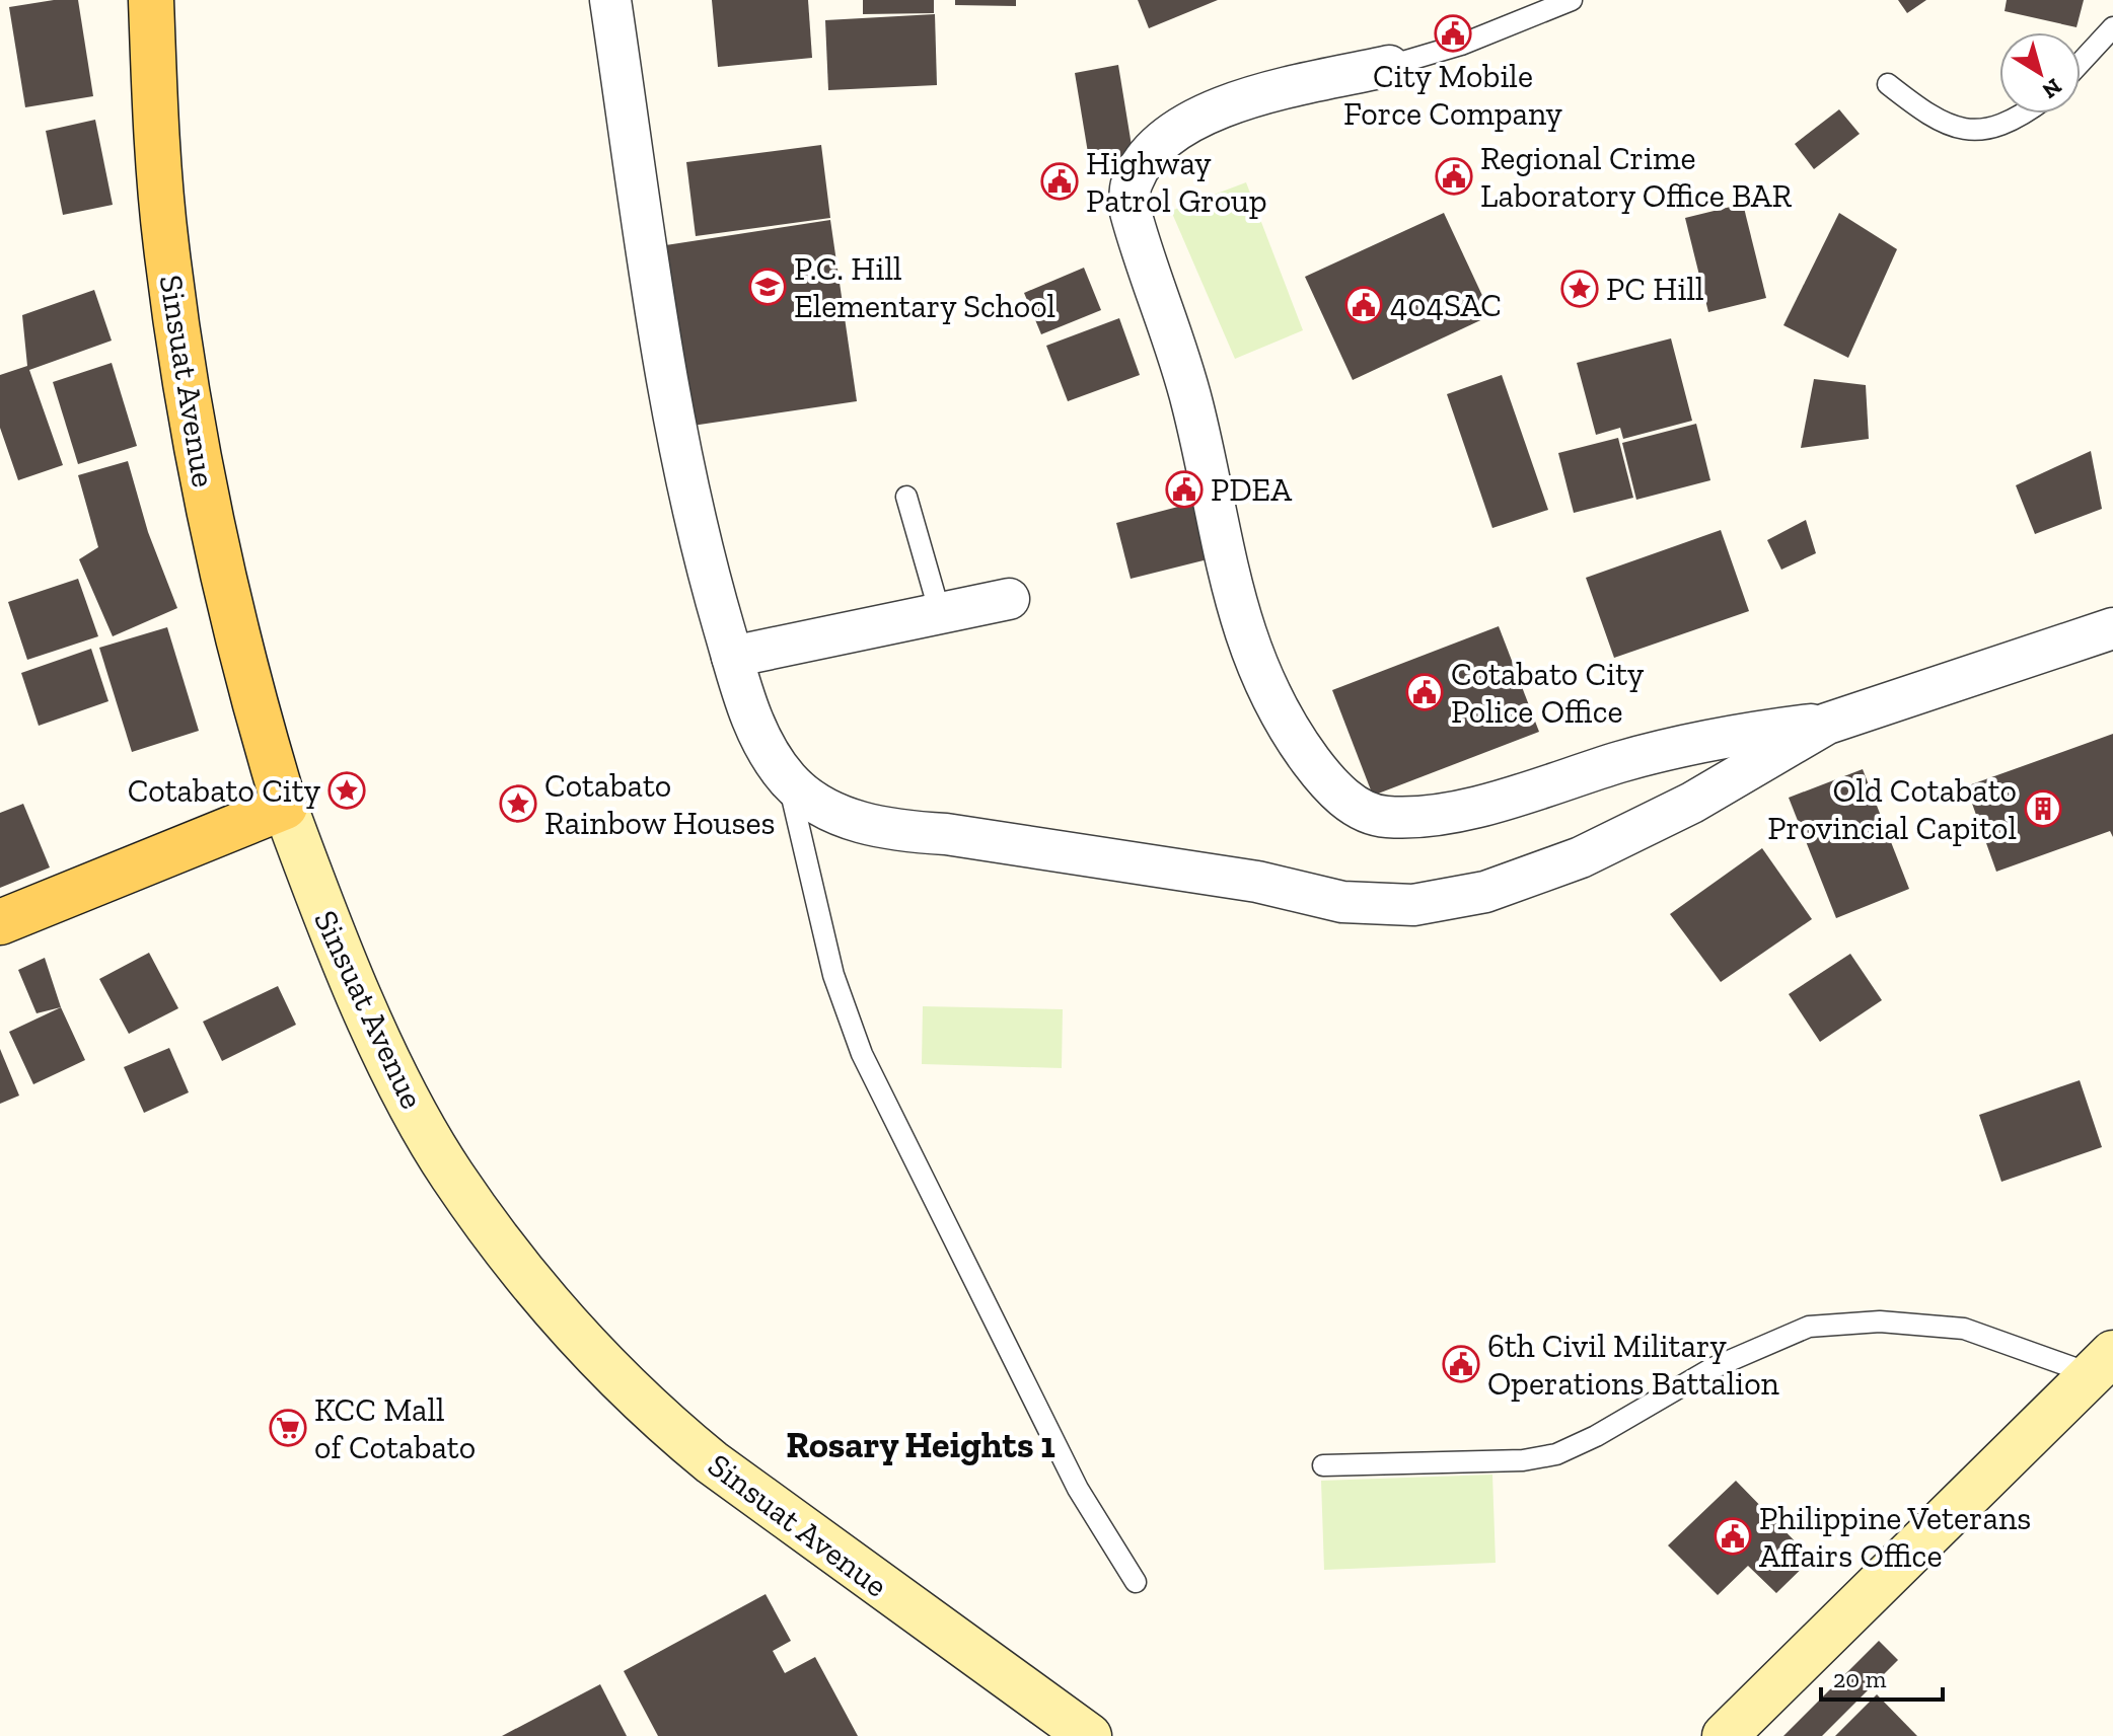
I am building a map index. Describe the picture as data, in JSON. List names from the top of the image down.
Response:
{
  "streets": {
    "main road": ["Sinsuat Avenue"]
  },
  "districts": ["Rosary Heights 1"],
  "places": {
    "public building": [
      "City Mobile Force Company",
      "Regional Crime Laboratory Office BAR",
      "Highway Patrol Group",
      "404SAC",
      "PDEA",
      "Cotabato City Police Office",
      "6th Civil Military Operations Battalion",
      "Philippine Veterans Affairs Office"
    ],
    "school or university": ["P.C. Hill Elementary School"],
    "place": ["PC Hill", "Cotabato City", "Cotabato Rainbow Houses"],
    "building": ["Old Cotabato Provincial Capitol"],
    "supermarket": ["KCC Mall of Cotabato"]
  },
  "scale_bar": "20 m",
  "north": "bottom right"
}
